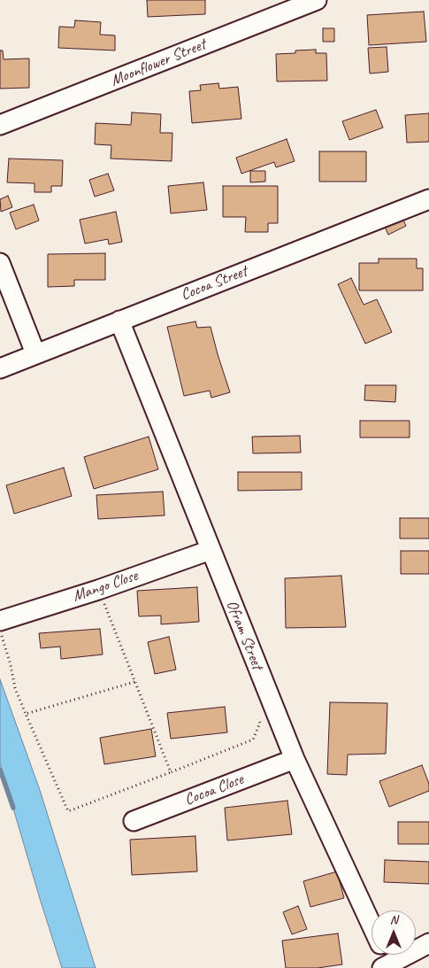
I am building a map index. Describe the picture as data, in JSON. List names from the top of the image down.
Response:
{
  "streets": {
    "street": [
      "Moonflower Street",
      "Cocoa Street",
      "Mango Close",
      "Ofram Street",
      "Cocoa Close"
    ]
  },
  "crossings": [
    ["Cocoa Street", "Ofram Street"],
    ["Mango Close", "Ofram Street"],
    ["Ofram Street", "Cocoa Close"]
  ],
  "north": "top"
}
